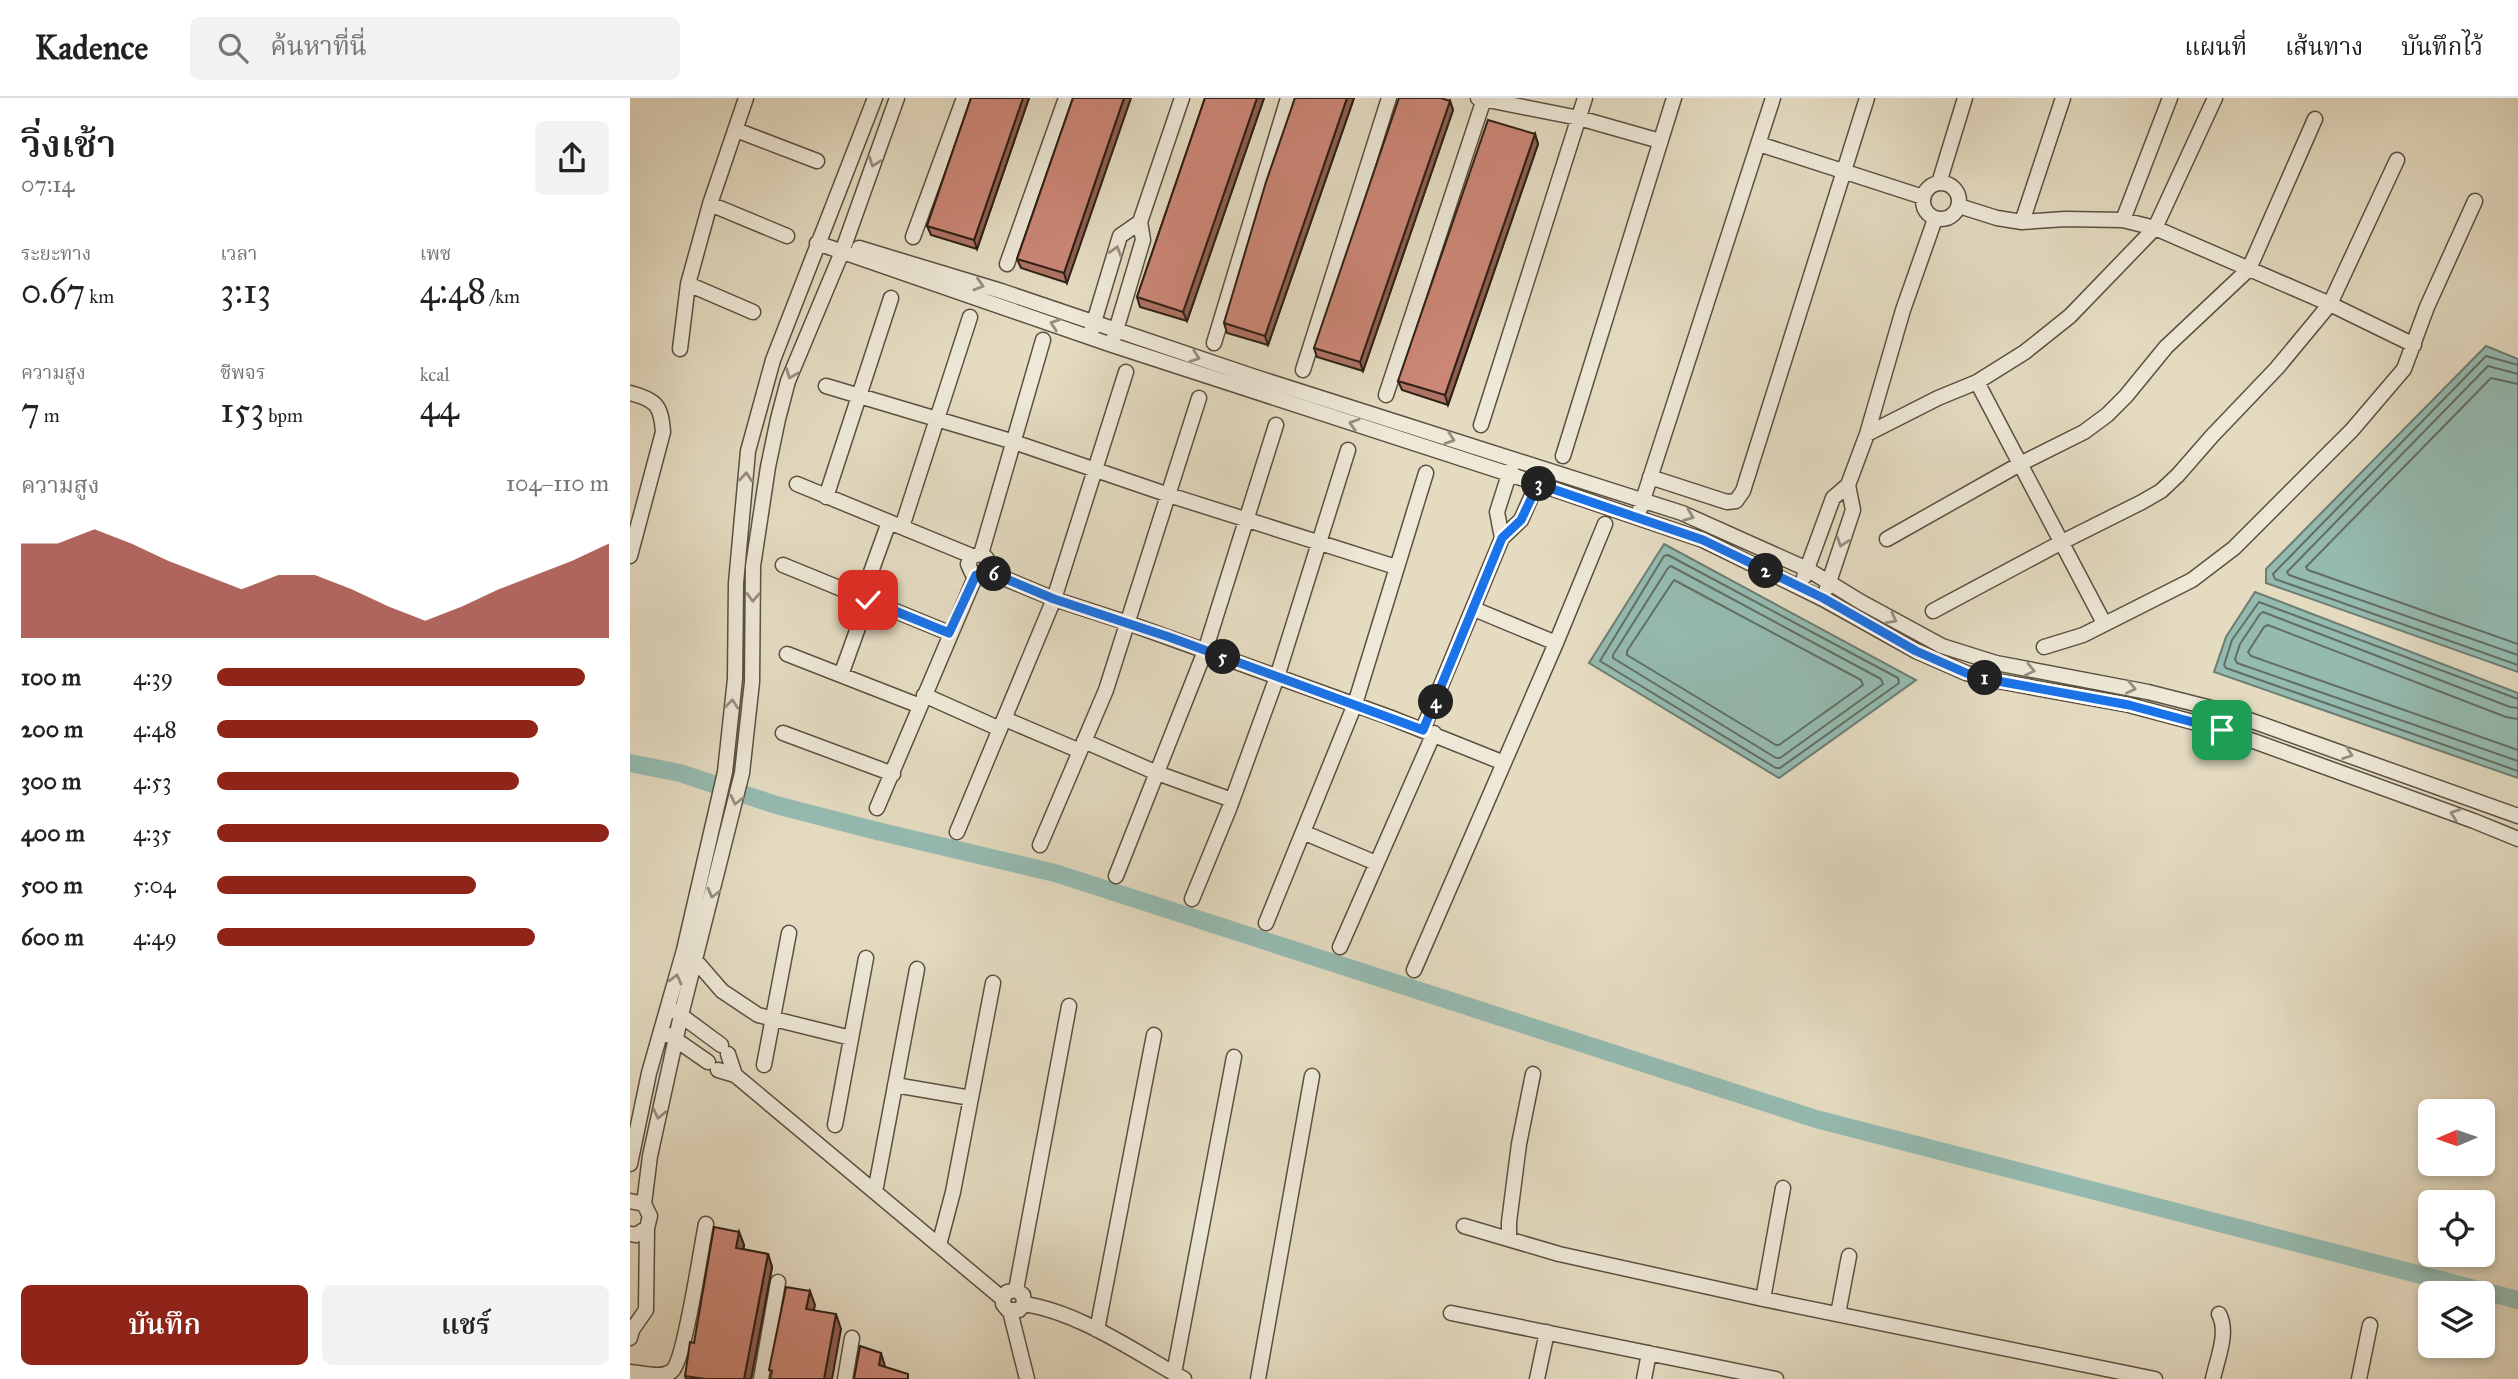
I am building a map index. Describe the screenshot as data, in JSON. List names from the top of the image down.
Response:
{
  "north": "left",
  "page": {
    "header": "Kadence",
    "search": "ค้นหาที่นี่",
    "nav": ["แผนที่", "เส้นทาง", "บันทึกไว้"],
    "heading": ["วิ่งเช้า", "07:14"],
    "stats": [
      ["ระยะทาง", "0.67 km"],
      ["เวลา", "3:13"],
      ["เพซ", "4:48 /km"],
      ["ความสูง", "7 m"],
      ["ชีพจร", "153 bpm"],
      ["kcal", "44"]
    ],
    "chart": ["ความสูง", "104–110 m"],
    "pins": [
      "3",
      "2",
      "6",
      "5",
      "1",
      "4"
    ],
    "list": [
      {
        "name": "100 m",
        "note": "4:39"
      },
      {
        "name": "200 m",
        "note": "4:48"
      },
      {
        "name": "300 m",
        "note": "4:53"
      },
      {
        "name": "400 m",
        "note": "4:35"
      },
      {
        "name": "500 m",
        "note": "5:04"
      },
      {
        "name": "600 m",
        "note": "4:49"
      }
    ],
    "buttons": ["บันทึก", "แชร์"]
  }
}
